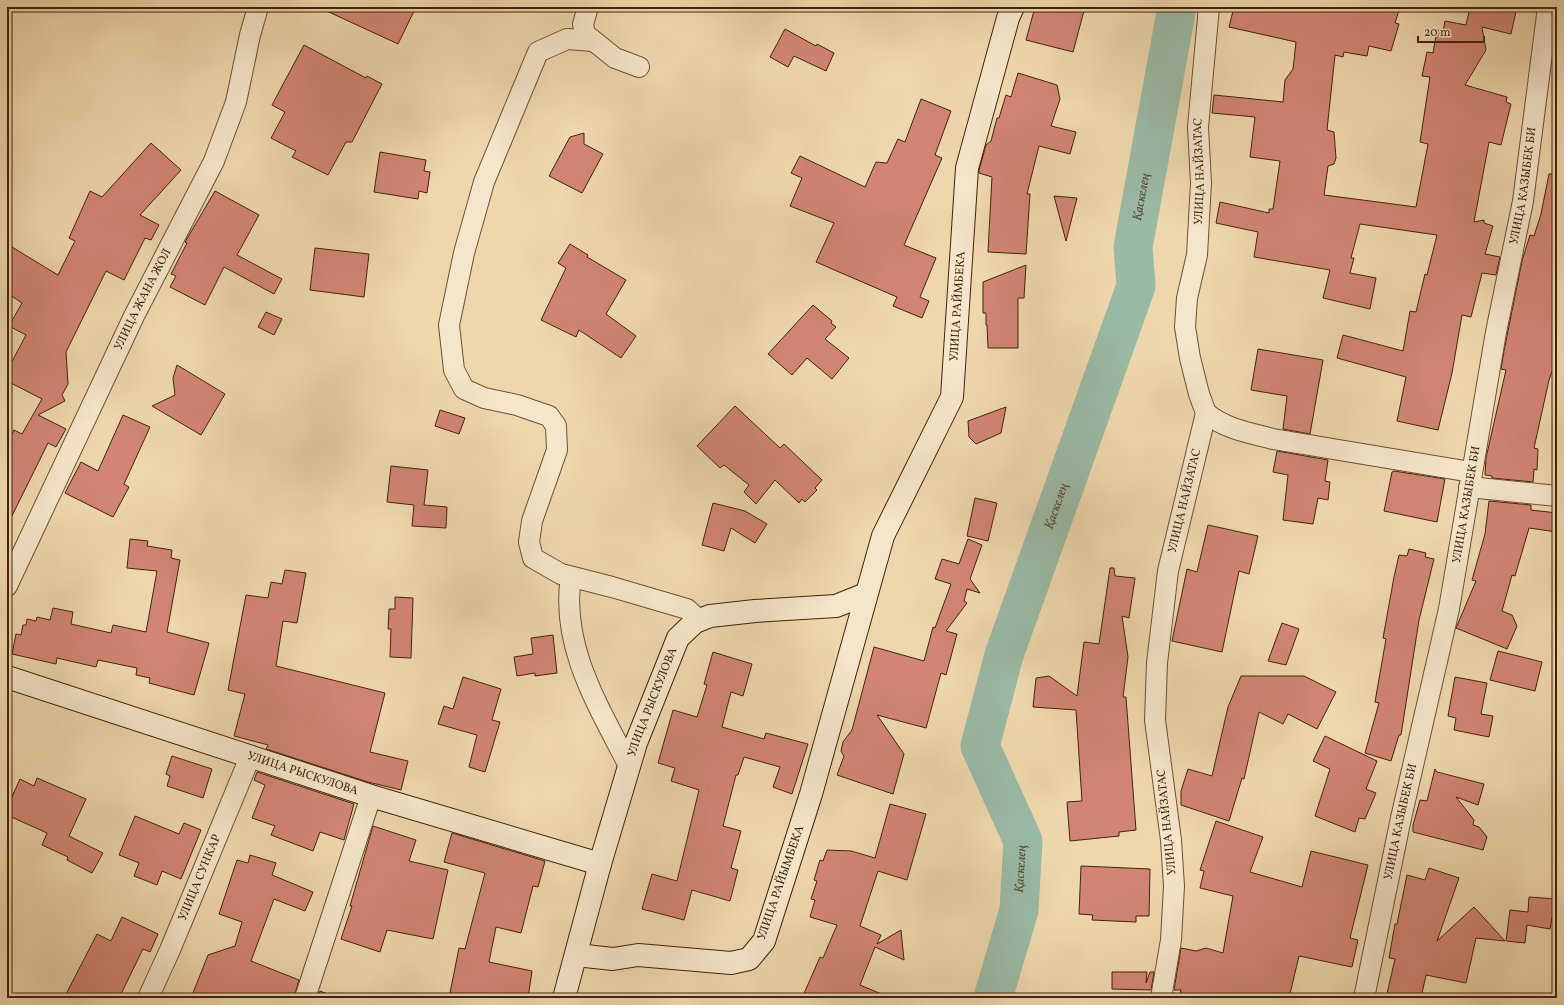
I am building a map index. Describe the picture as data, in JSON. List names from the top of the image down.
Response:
{
  "streets": {
    "street": [
      "УЛИЦА НАЙЗАТАС",
      "УЛИЦА КАЗЫБЕК БИ",
      "УЛИЦА ЖАНА ЖОЛ",
      "УЛИЦА РАЙМБЕКА",
      "УЛИЦА РЫСКУЛОВА",
      "УЛИЦА СУНКАР",
      "УЛИЦА РАЙЫМБЕКА"
    ]
  },
  "crossings": [
    ["УЛИЦА РАЙМБЕКА", "УЛИЦА РЫСКУЛОВА"],
    ["УЛИЦА РАЙМБЕКА", "УЛИЦА РАЙЫМБЕКА"],
    ["УЛИЦА РЫСКУЛОВА", "УЛИЦА СУНКАР"],
    ["УЛИЦА РЫСКУЛОВА", "УЛИЦА РАЙЫМБЕКА"]
  ],
  "water": ["Қаскелең"],
  "scale_bar": "20 m"
}
